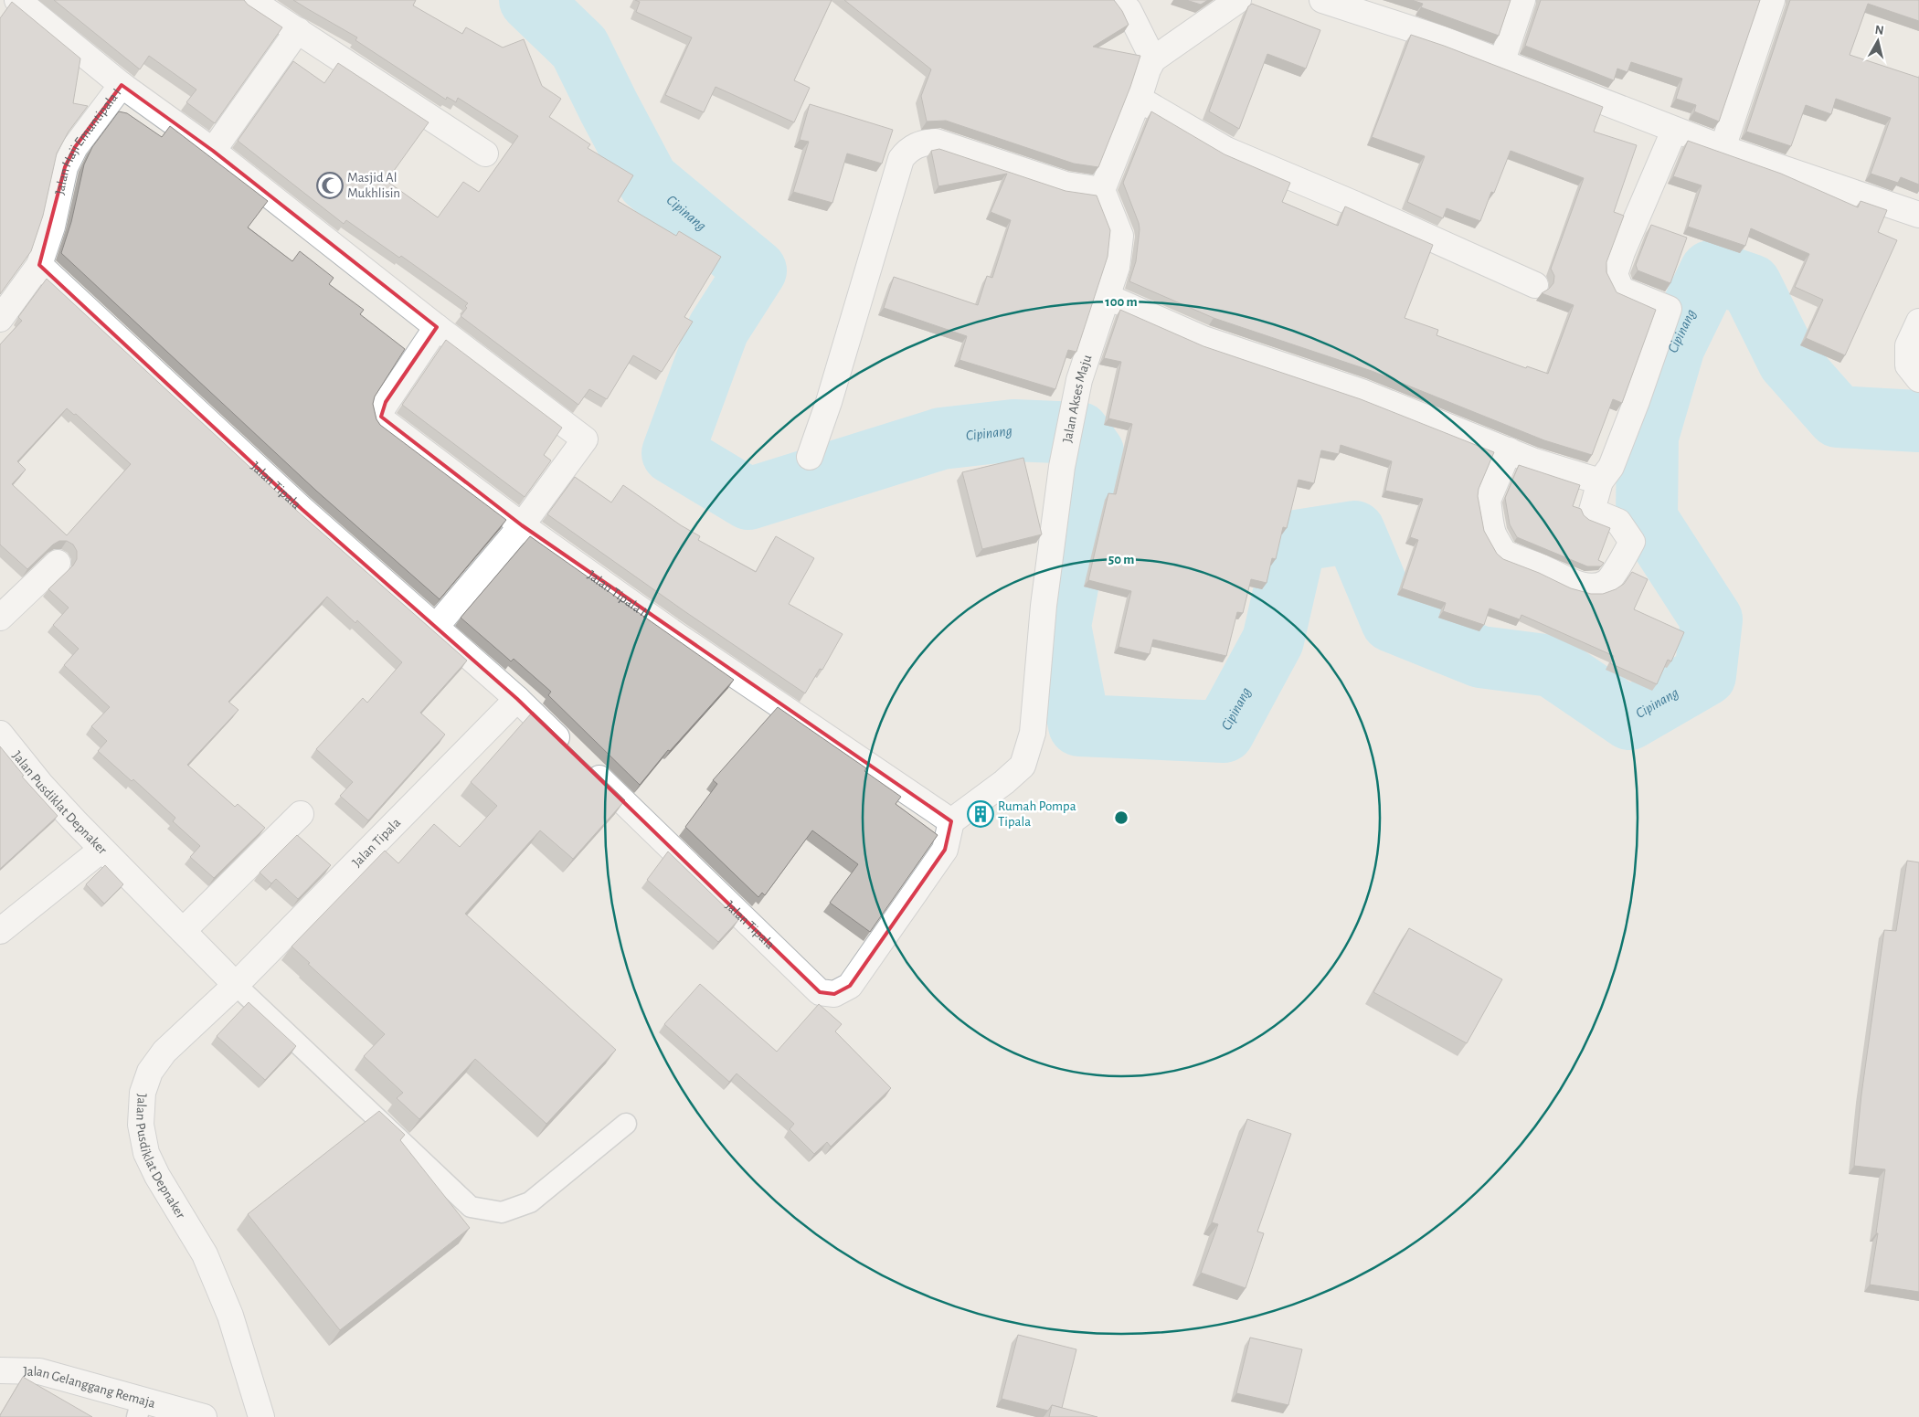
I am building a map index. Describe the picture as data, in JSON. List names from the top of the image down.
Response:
{
  "streets": {
    "street": [
      "Jalan Haji Emuntipala I",
      "Jalan Akses Maju",
      "Jalan Tipala",
      "Jalan Tipala II",
      "Jalan Pusdiklat Depnaker",
      "Jalan Gelanggang Remaja"
    ]
  },
  "crossings": [
    ["Jalan Haji Emuntipala I", "Jalan Tipala"],
    ["Jalan Akses Maju", "Jalan Tipala"],
    ["Jalan Akses Maju", "Jalan Tipala II"],
    ["Jalan Tipala", "Jalan Tipala II"],
    ["Jalan Tipala", "Jalan Pusdiklat Depnaker"]
  ],
  "water": ["Cipinang"],
  "places": {
    "mosque": ["Masjid Al Mukhlisin"],
    "building": ["Rumah Pompa Tipala"]
  },
  "north": "top",
  "rings": ["100 m", "50 m"]
}
